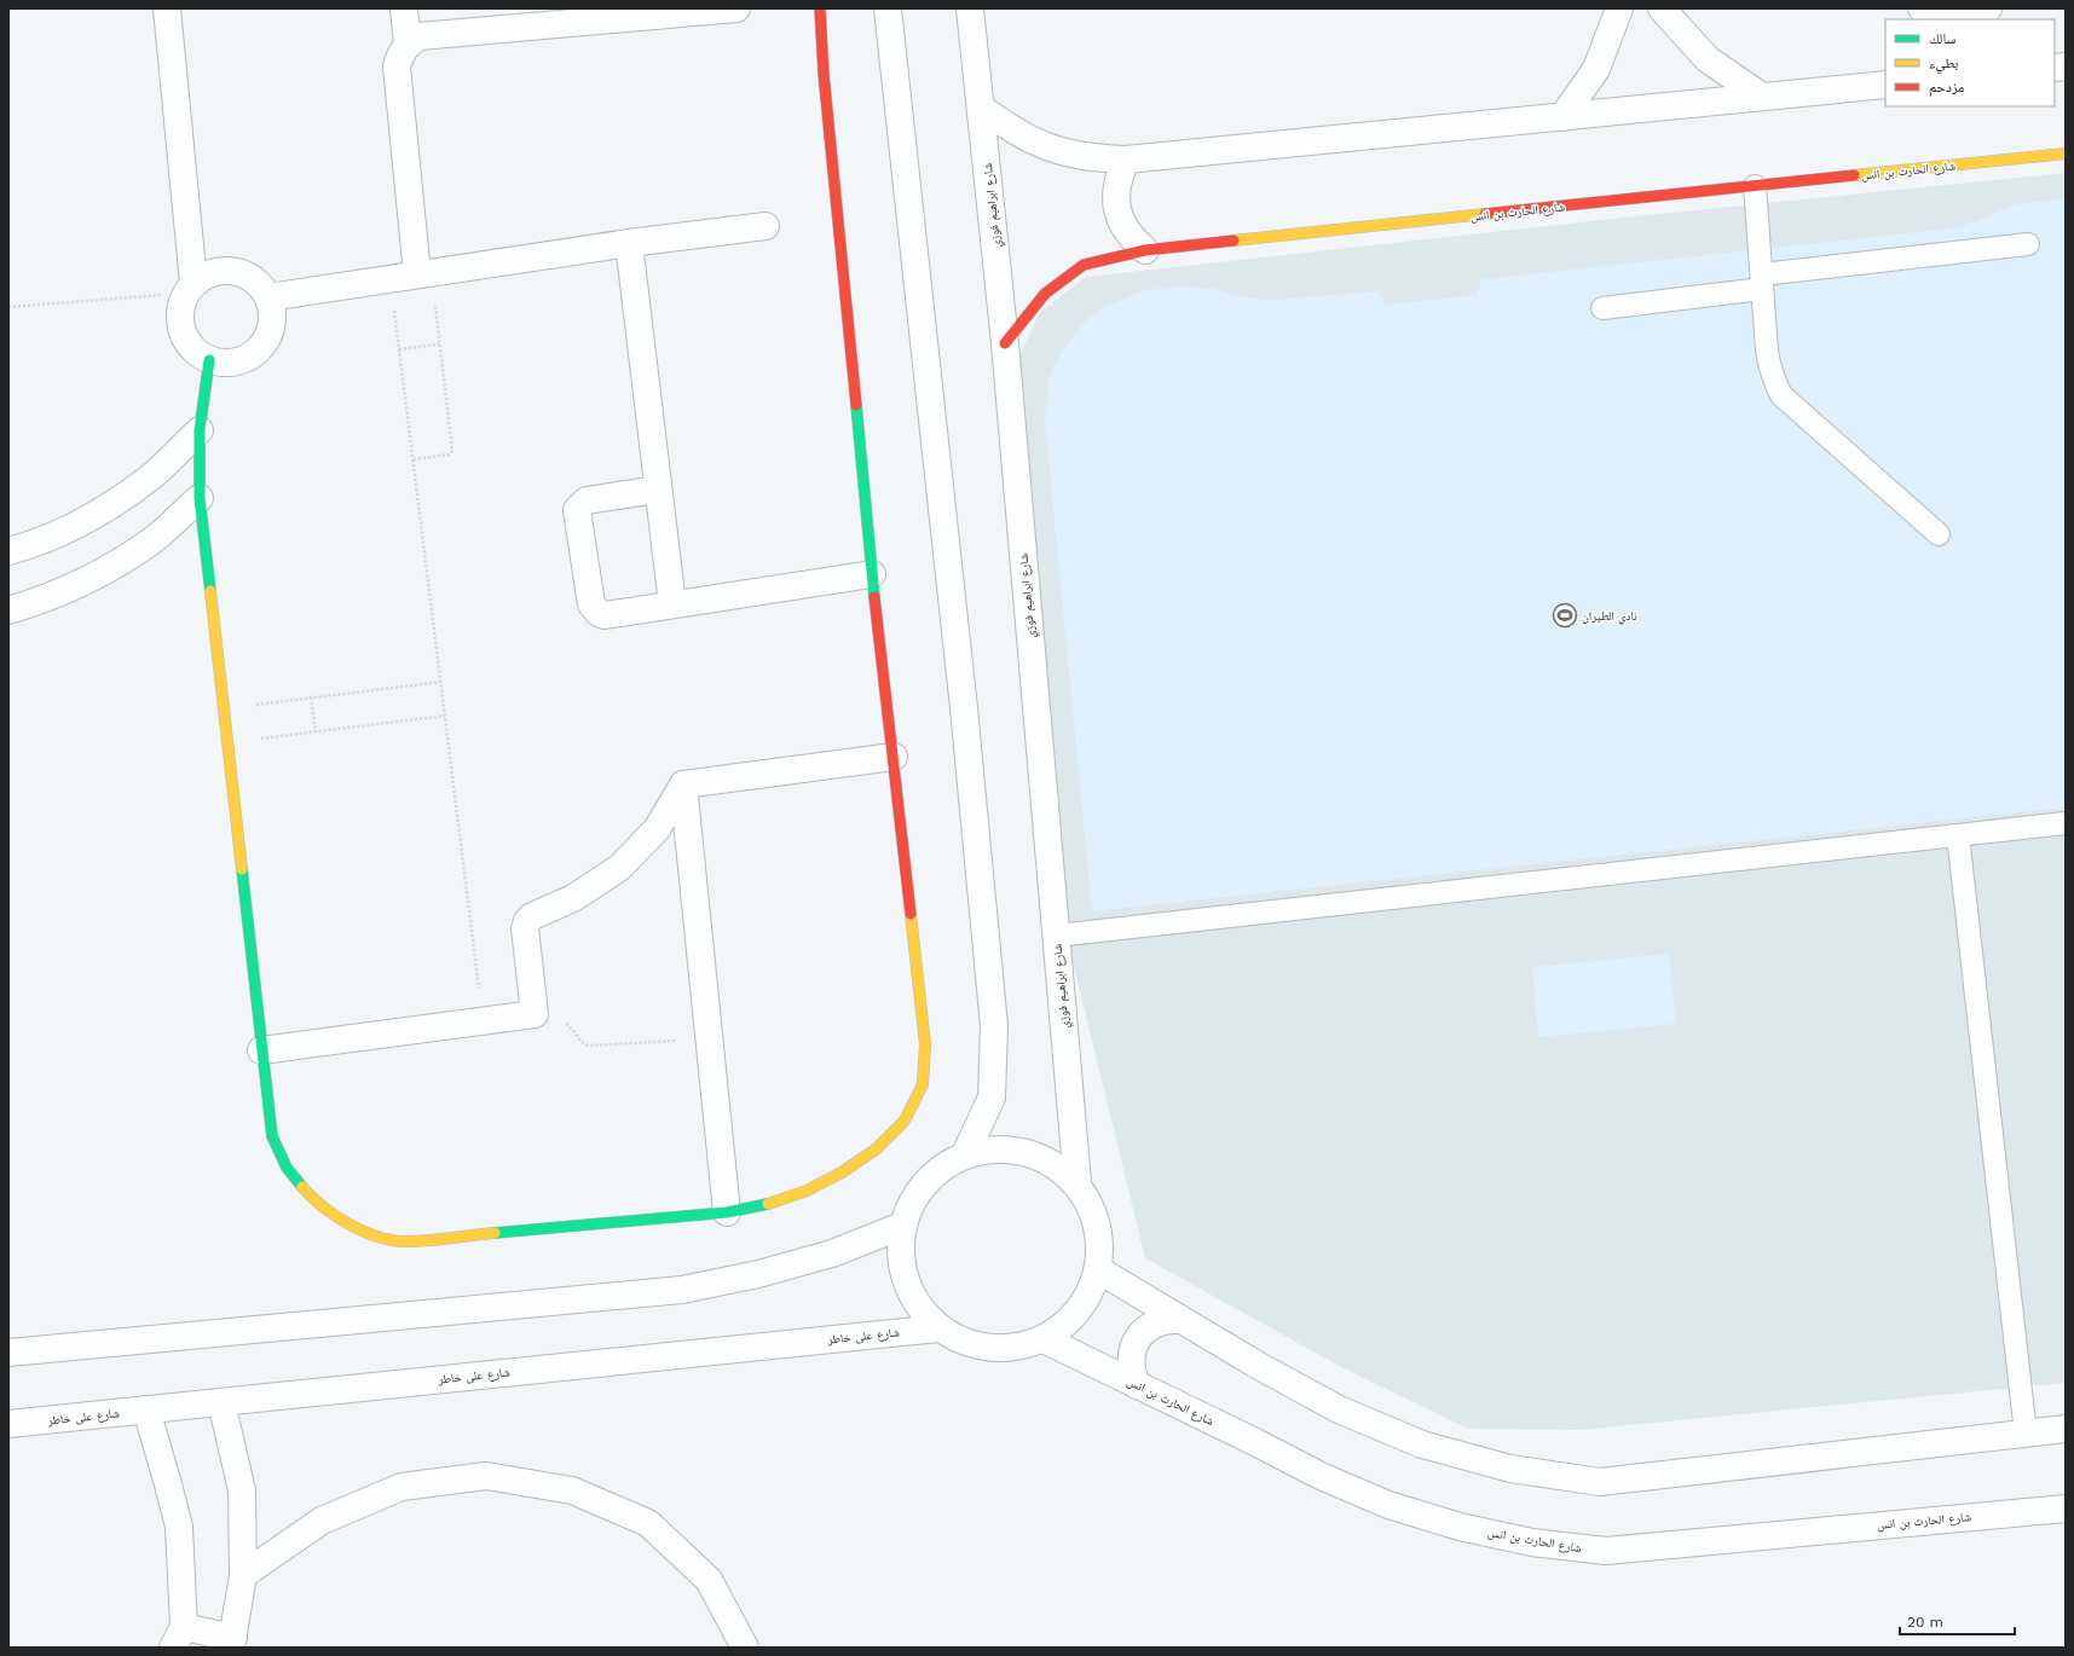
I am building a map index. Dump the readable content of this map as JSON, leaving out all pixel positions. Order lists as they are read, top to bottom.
{
  "streets": {
    "street": ["شارع الحارث بن انس", "شارع ابراهيم فوزي", "شارع على خاطر"]
  },
  "crossings": [
    ["شارع الحارث بن انس", "شارع ابراهيم فوزي"]
  ],
  "places": {
    "sports": ["نادي الطيران"]
  },
  "legend": ["سالك", "بطيء", "مزدحم"],
  "scale_bar": "20 m"
}
